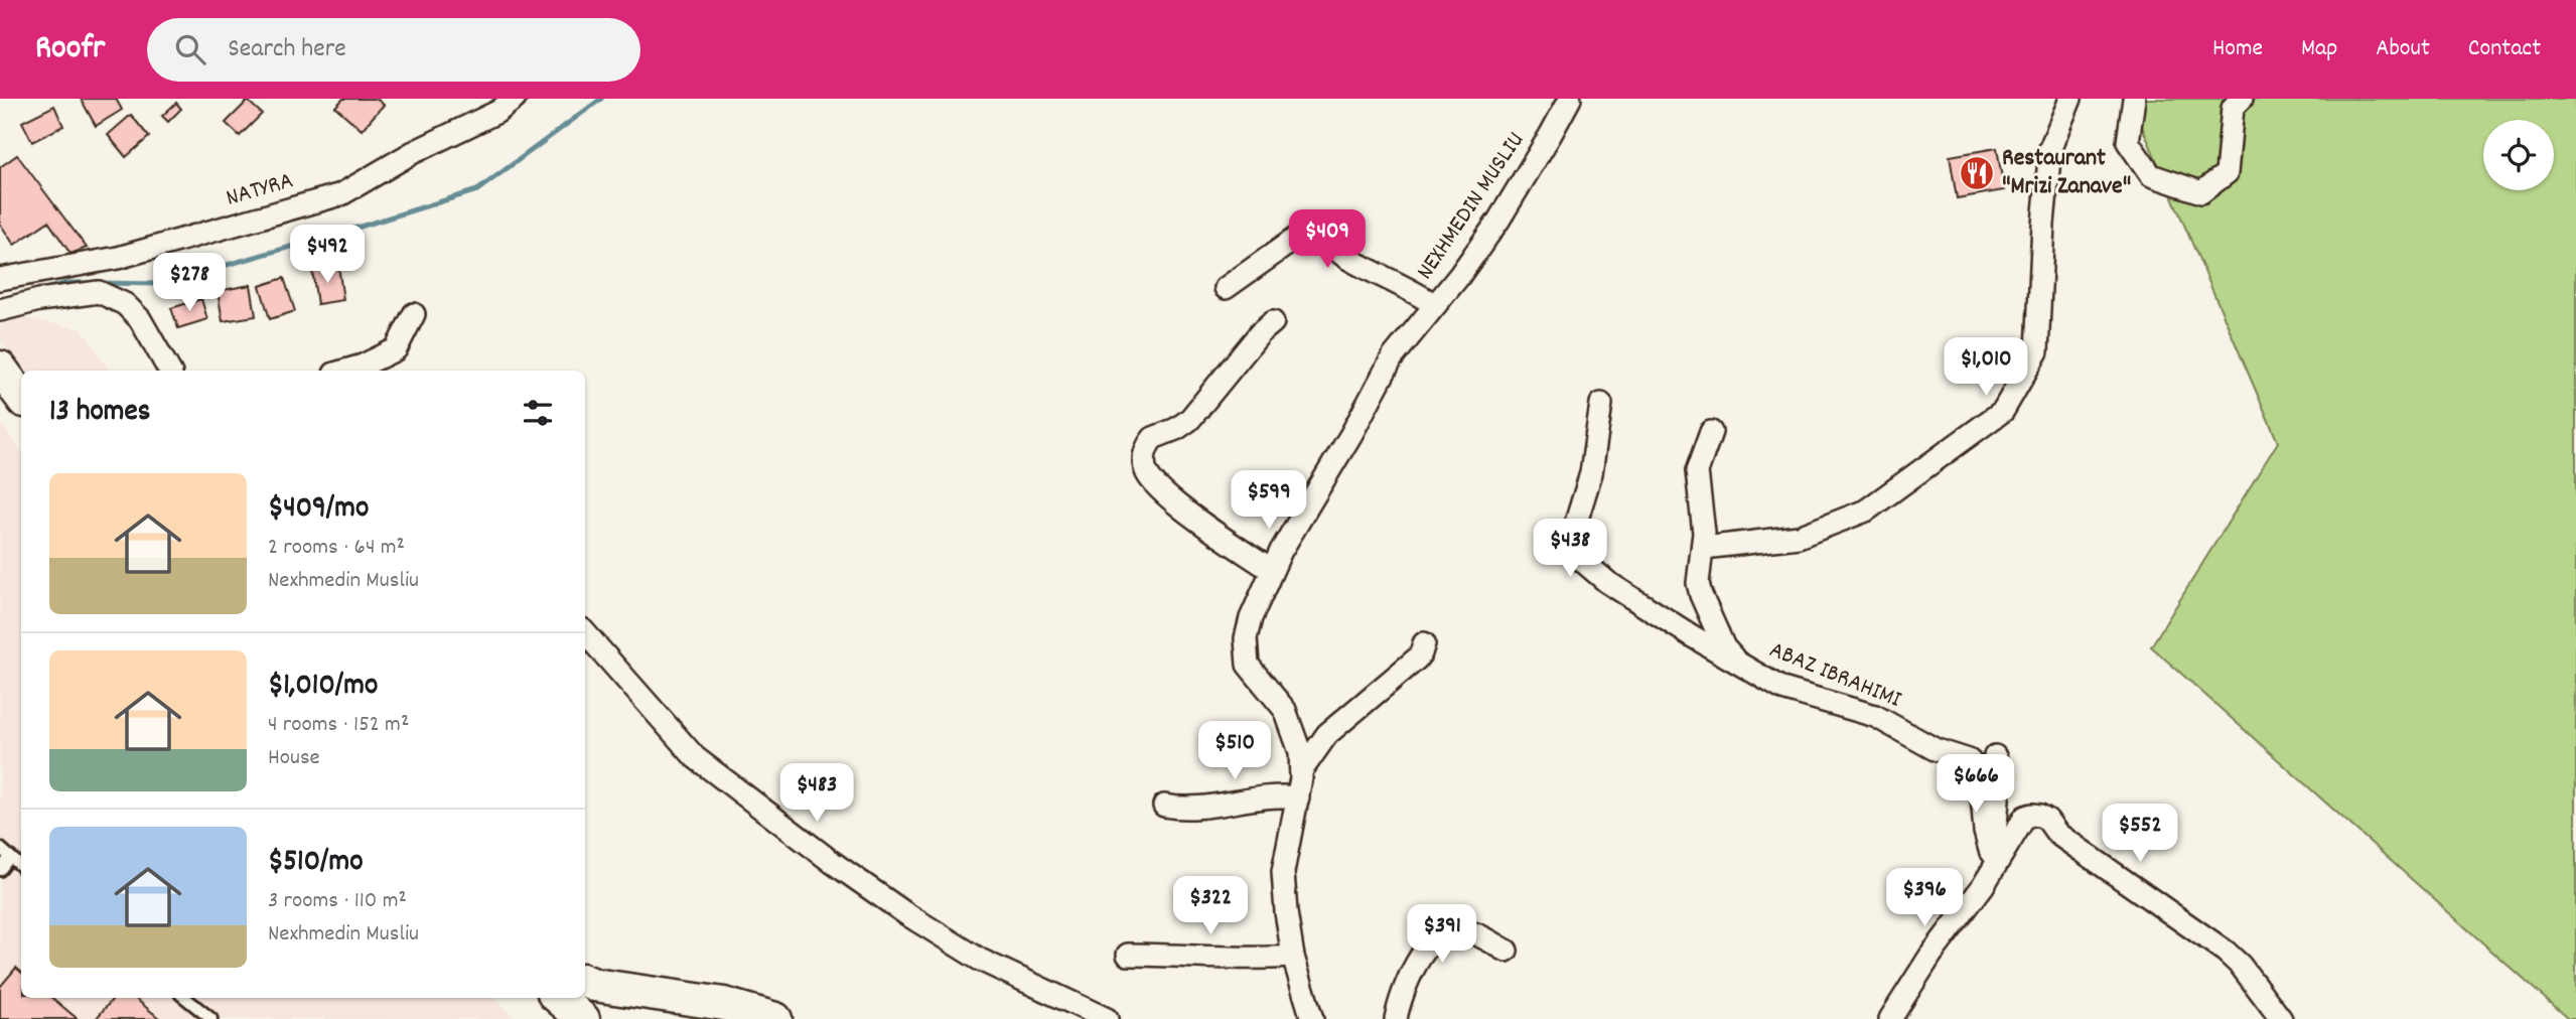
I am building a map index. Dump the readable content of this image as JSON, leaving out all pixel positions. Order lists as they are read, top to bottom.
{
  "streets": {
    "street": ["NATYRA", "NEXHMEDIN MUSLIU", "ABAZ IBRAHIMI"]
  },
  "places": {
    "restaurant": ["Restaurant \"Mrizi Zanave\""]
  },
  "page": {
    "header": "Roofr",
    "search": "Search here",
    "nav": [
      "Home",
      "Map",
      "About",
      "Contact"
    ],
    "price": [
      "$409",
      "$492",
      "$278",
      "$1,010",
      "$599",
      "$438",
      "$510",
      "$666",
      "$483",
      "$552",
      "$396",
      "$322",
      "$391"
    ],
    "heading": "13 homes",
    "list": [
      {
        "name": "$409/mo",
        "note": "2 rooms · 64 m² · Nexhmedin Musliu"
      },
      {
        "name": "$1,010/mo",
        "note": "4 rooms · 152 m² · House"
      },
      {
        "name": "$510/mo",
        "note": "3 rooms · 110 m² · Nexhmedin Musliu"
      }
    ]
  }
}
